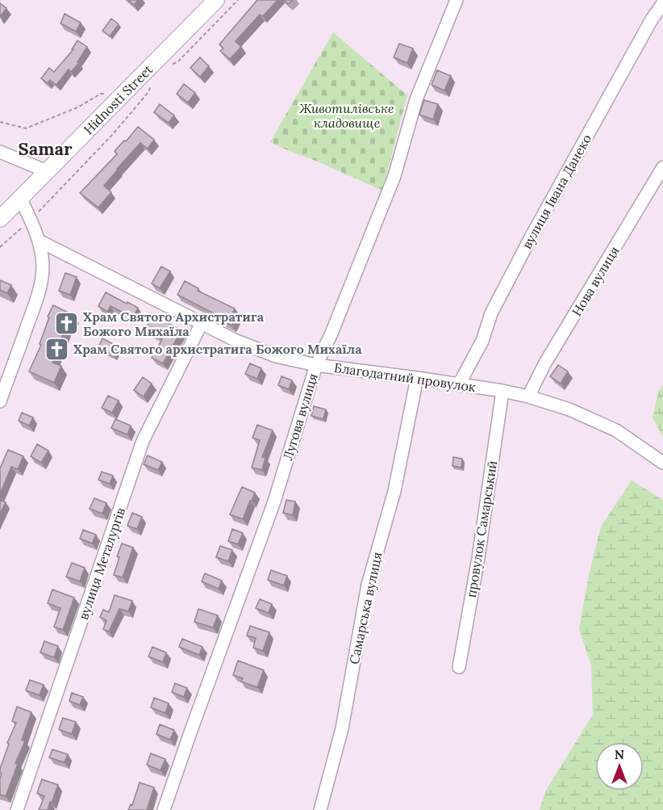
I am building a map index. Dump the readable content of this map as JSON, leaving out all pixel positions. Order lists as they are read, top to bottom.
{
  "streets": {
    "main road": ["Hidnosti Street"],
    "street": [
      "вулиця Івана Данеко",
      "Нова вулиця",
      "Благодатний провулок",
      "Лугова вулиця",
      "провулок Самарський",
      "вулиця Металургів",
      "Самарська вулиця"
    ]
  },
  "crossings": [
    ["вулиця Івана Данеко", "Благодатний провулок"],
    ["Нова вулиця", "Благодатний провулок"],
    ["Благодатний провулок", "Лугова вулиця"],
    ["Благодатний провулок", "провулок Самарський"],
    ["Благодатний провулок", "вулиця Металургів"],
    ["Благодатний провулок", "Самарська вулиця"]
  ],
  "districts": ["Samar"],
  "parks": ["Животилівське кладовище"],
  "places": {
    "church": ["Храм Святого Архистратига Божого Михаїла", "Храм Святого архистратига Божого Михаїла"]
  },
  "north": "top"
}
